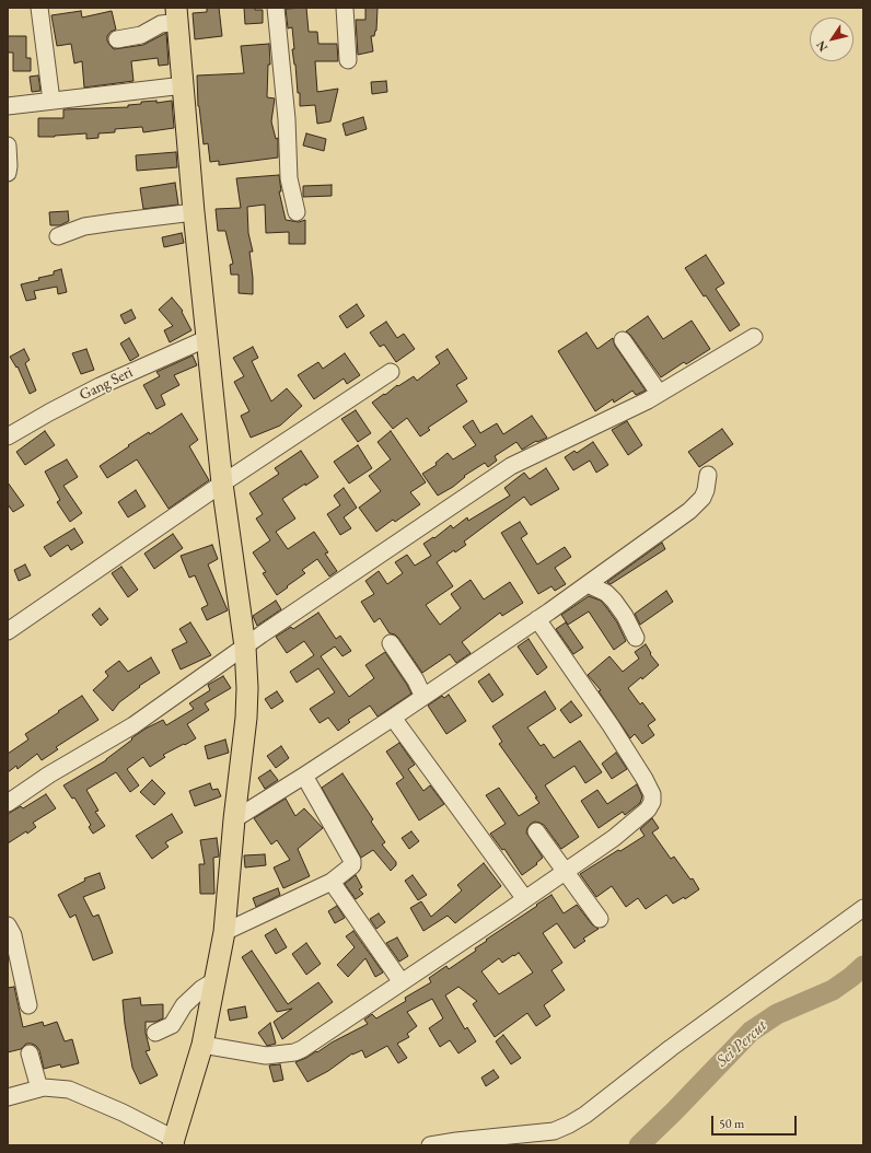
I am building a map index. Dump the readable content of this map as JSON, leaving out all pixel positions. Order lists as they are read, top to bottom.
{
  "streets": {
    "street": ["Gang Seri"]
  },
  "water": ["Sei Percut"],
  "scale_bar": "50 m",
  "north": "bottom left"
}
